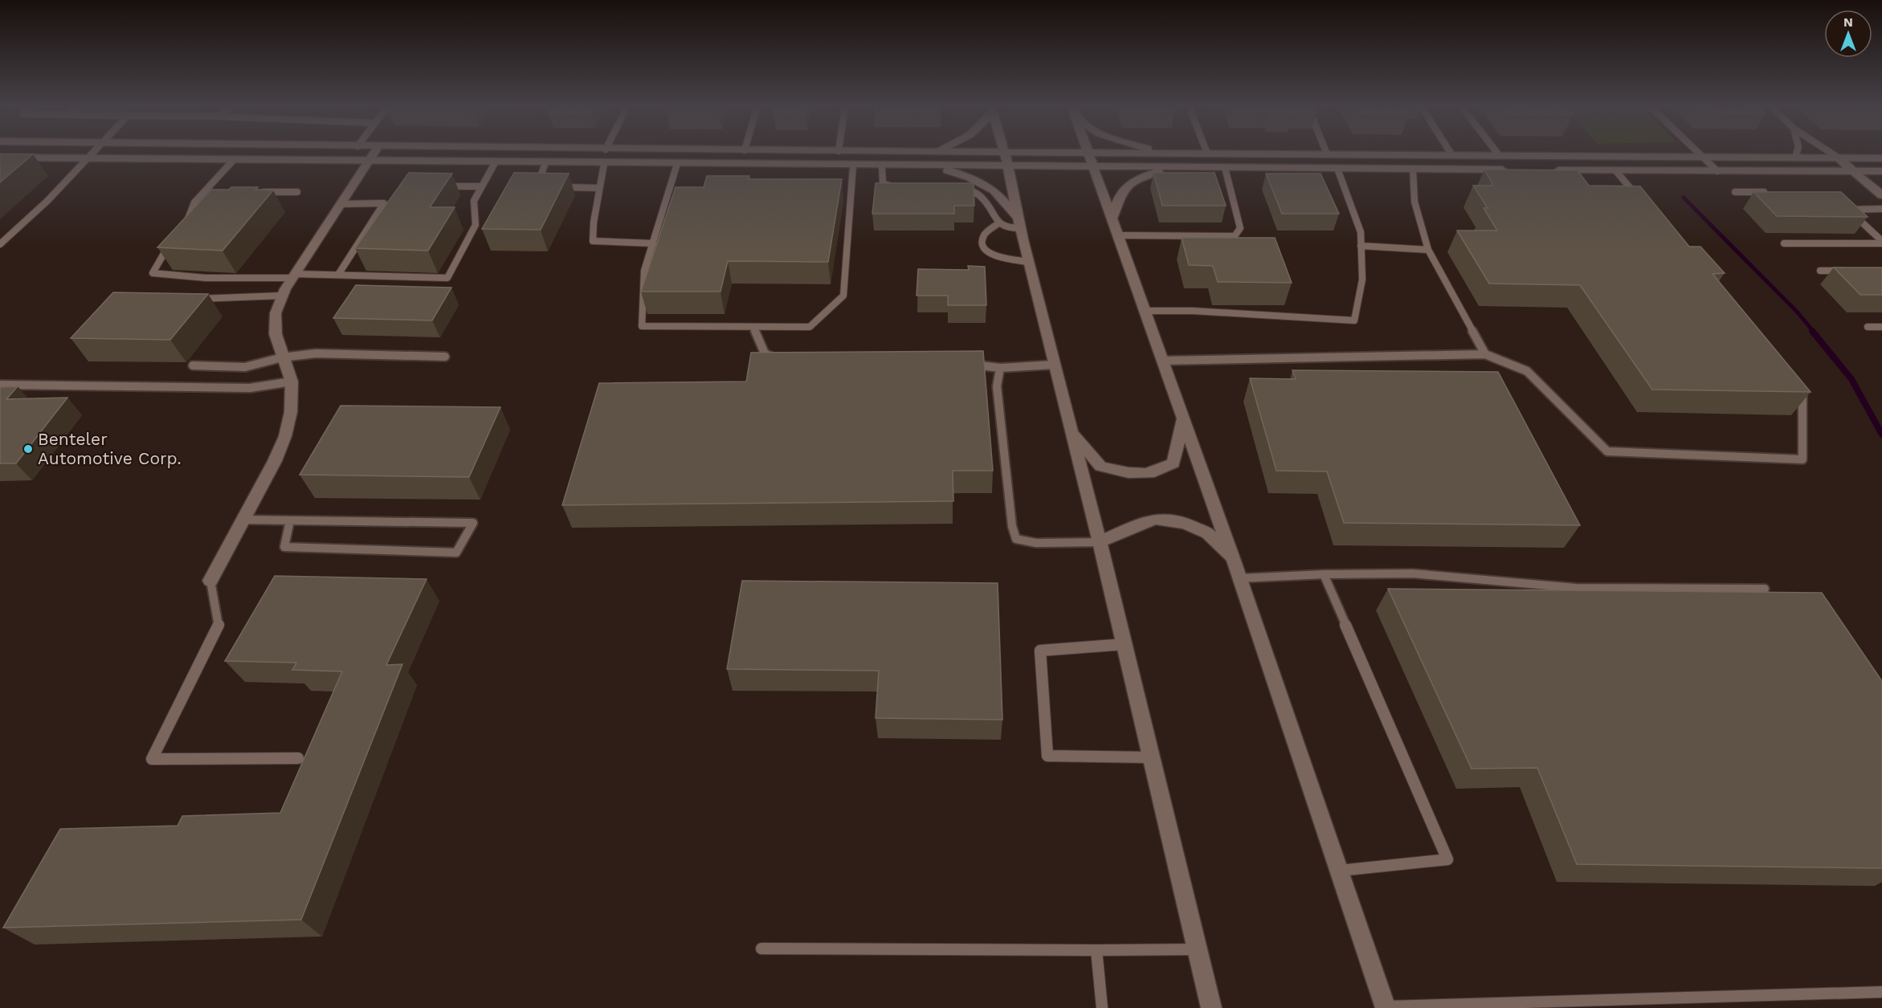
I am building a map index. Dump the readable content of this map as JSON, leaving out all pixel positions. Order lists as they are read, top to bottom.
{
  "places": ["Benteler Automotive Corp."],
  "north": "top"
}
